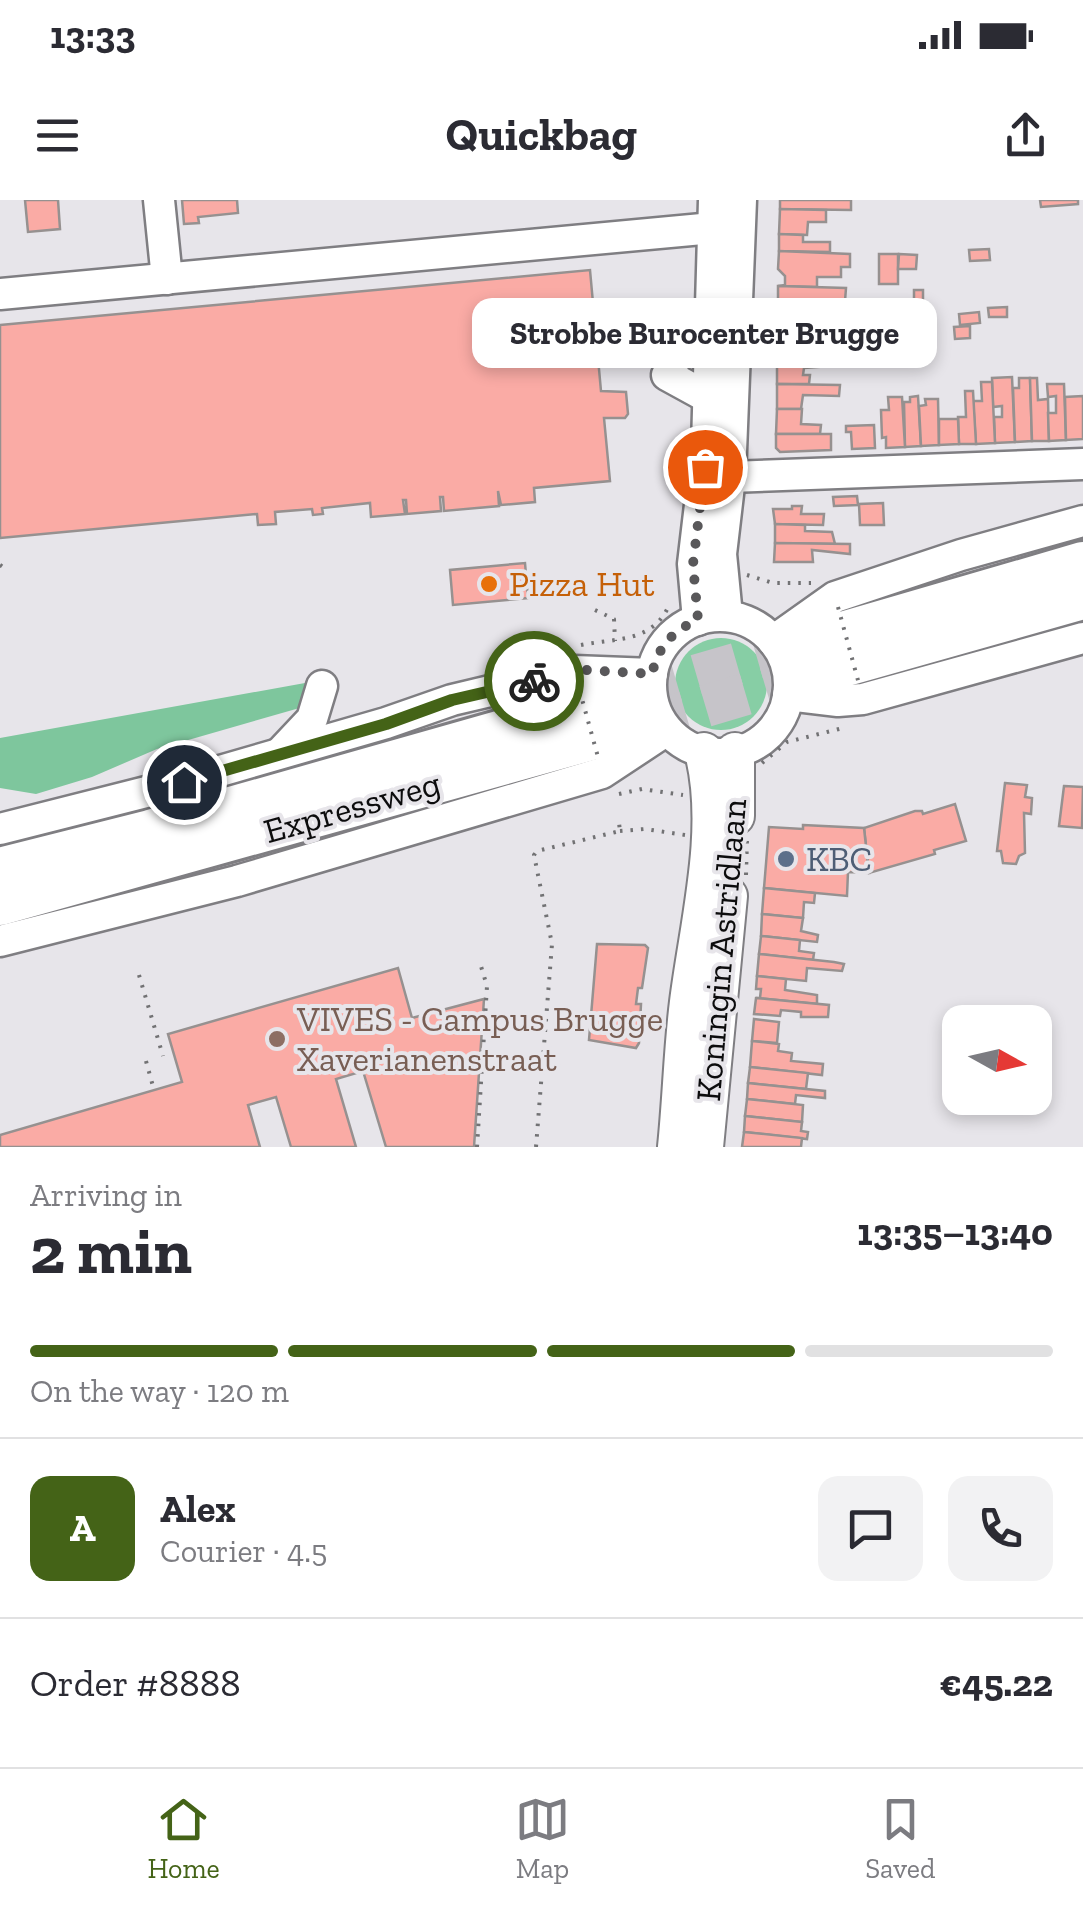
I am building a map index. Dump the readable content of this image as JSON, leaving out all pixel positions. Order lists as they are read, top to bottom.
{
  "streets": {
    "highway": ["Expressweg"],
    "main road": ["Koningin Astridlaan"]
  },
  "crossings": [
    ["Expressweg", "Koningin Astridlaan"]
  ],
  "places": [
    "Strobbe Burocenter Brugge",
    "Pizza Hut",
    "KBC",
    "VIVES - Campus Brugge Xaverianenstraat"
  ],
  "north": "right",
  "page": {
    "status": "13:33",
    "header": "Quickbag",
    "bubble": "Strobbe Burocenter Brugge",
    "heading": ["2 min", "Arriving in", "13:35–13:40"],
    "panel": [
      "Alex",
      "Courier · 4.5",
      "Order #8888",
      "€45.22"
    ],
    "bar": "On the way · 120 m",
    "round": "A",
    "tabs": ["Home", "Map", "Saved"]
  }
}
